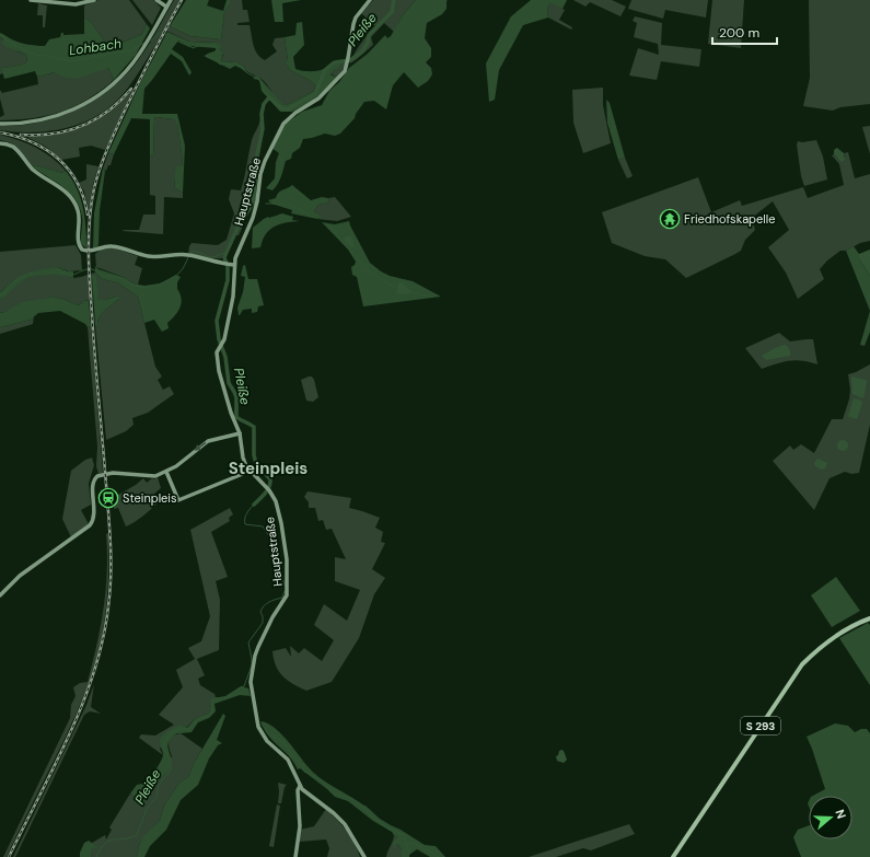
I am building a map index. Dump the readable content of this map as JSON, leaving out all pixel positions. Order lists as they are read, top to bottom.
{
  "streets": {
    "main road": ["Hauptstraße", "S 293"]
  },
  "districts": ["Steinpleis"],
  "water": ["Pleiße", "Lohbach"],
  "places": {
    "temple": ["Friedhofskapelle"],
    "station": ["Steinpleis"]
  },
  "scale_bar": "200 m",
  "north": "right"
}
